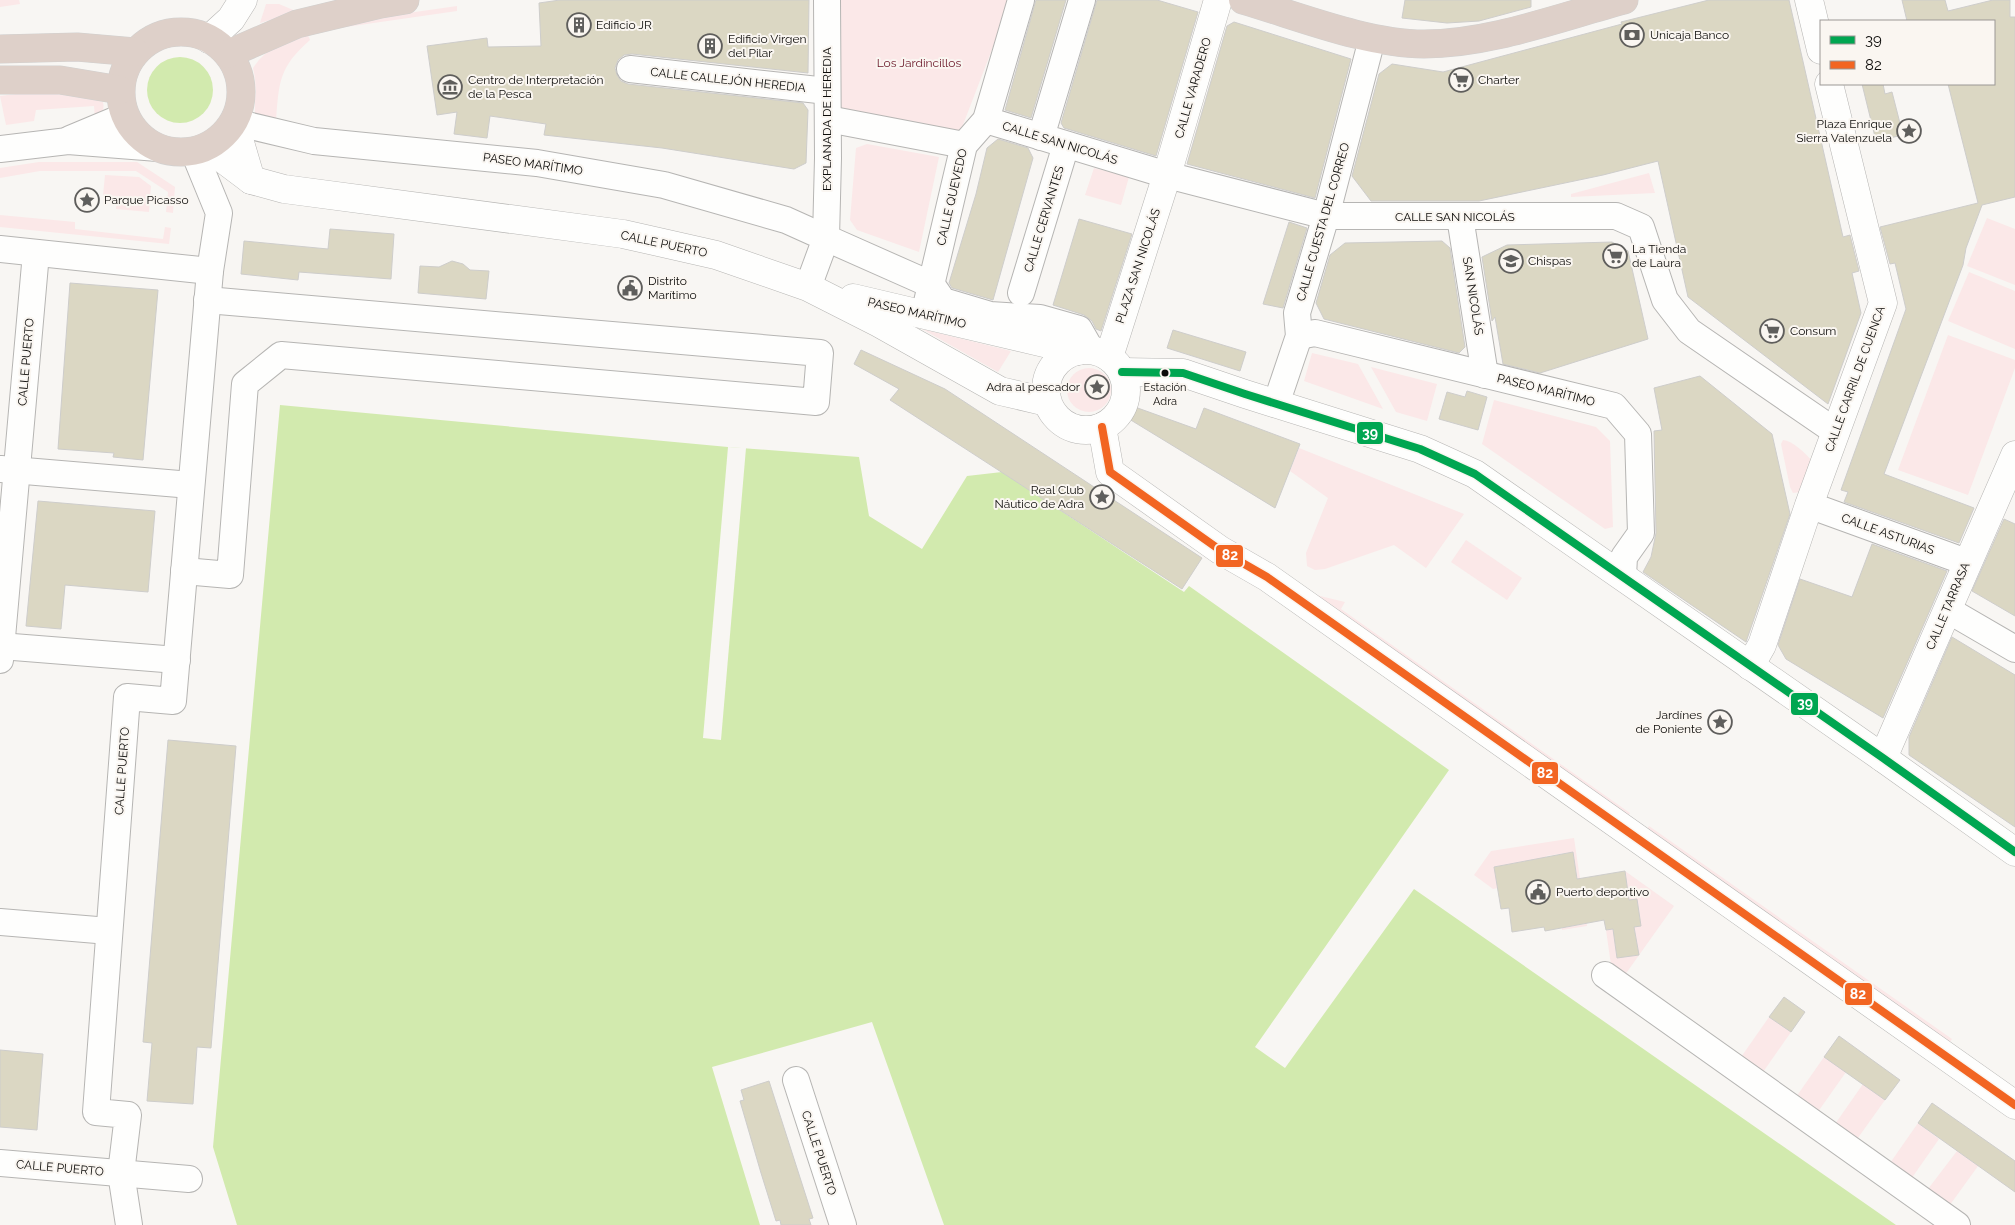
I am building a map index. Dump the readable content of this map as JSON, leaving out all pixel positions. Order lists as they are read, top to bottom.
{
  "streets": {
    "street": [
      "CALLE CALLEJÓN HEREDIA",
      "CALLE VARADERO",
      "EXPLANADA DE HEREDIA",
      "CALLE SAN NICOLÁS",
      "PASEO MARÍTIMO",
      "CALLE QUEVEDO",
      "CALLE CERVANTES",
      "CALLE CUESTA DEL CORREO",
      "CALLE PUERTO",
      "PLAZA SAN NICOLÁS",
      "SAN NICOLÁS",
      "CALLE CARRIL DE CUENCA",
      "CALLE ASTURIAS",
      "CALLE TARRASA"
    ]
  },
  "crossings": [
    ["CALLE CALLEJÓN HEREDIA", "EXPLANADA DE HEREDIA"],
    ["CALLE VARADERO", "CALLE SAN NICOLÁS"],
    ["CALLE VARADERO", "PLAZA SAN NICOLÁS"],
    ["EXPLANADA DE HEREDIA", "PASEO MARÍTIMO"],
    ["CALLE SAN NICOLÁS", "CALLE QUEVEDO"],
    ["CALLE SAN NICOLÁS", "CALLE CERVANTES"],
    ["CALLE SAN NICOLÁS", "CALLE CUESTA DEL CORREO"],
    ["CALLE SAN NICOLÁS", "PLAZA SAN NICOLÁS"],
    ["CALLE SAN NICOLÁS", "SAN NICOLÁS"],
    ["CALLE SAN NICOLÁS", "CALLE CARRIL DE CUENCA"],
    ["PASEO MARÍTIMO", "CALLE QUEVEDO"],
    ["PASEO MARÍTIMO", "CALLE CUESTA DEL CORREO"],
    ["PASEO MARÍTIMO", "CALLE PUERTO"],
    ["PASEO MARÍTIMO", "PLAZA SAN NICOLÁS"],
    ["PASEO MARÍTIMO", "SAN NICOLÁS"],
    ["PASEO MARÍTIMO", "CALLE CARRIL DE CUENCA"],
    ["PASEO MARÍTIMO", "CALLE TARRASA"],
    ["CALLE PUERTO", "PLAZA SAN NICOLÁS"],
    ["CALLE CARRIL DE CUENCA", "CALLE ASTURIAS"],
    ["CALLE ASTURIAS", "CALLE TARRASA"]
  ],
  "parks": ["Los Jardincillos"],
  "places": {
    "building": ["Edificio JR", "Edificio Virgen del Pilar"],
    "bank": ["Unicaja Banco"],
    "supermarket": ["Charter", "La Tienda de Laura", "Consum"],
    "museum": ["Centro de Interpretación de la Pesca"],
    "place": [
      "Plaza Enrique Sierra Valenzuela",
      "Parque Picasso",
      "Adra al pescador",
      "Real Club Náutico de Adra",
      "Jardínes de Poniente"
    ],
    "school or university": ["Chispas"],
    "public building": ["Distrito Marítimo", "Puerto deportivo"],
    "other": ["Estación Adra"]
  },
  "lines": ["transit line 39", "transit line 82"],
  "legend": ["39", "82"]
}
